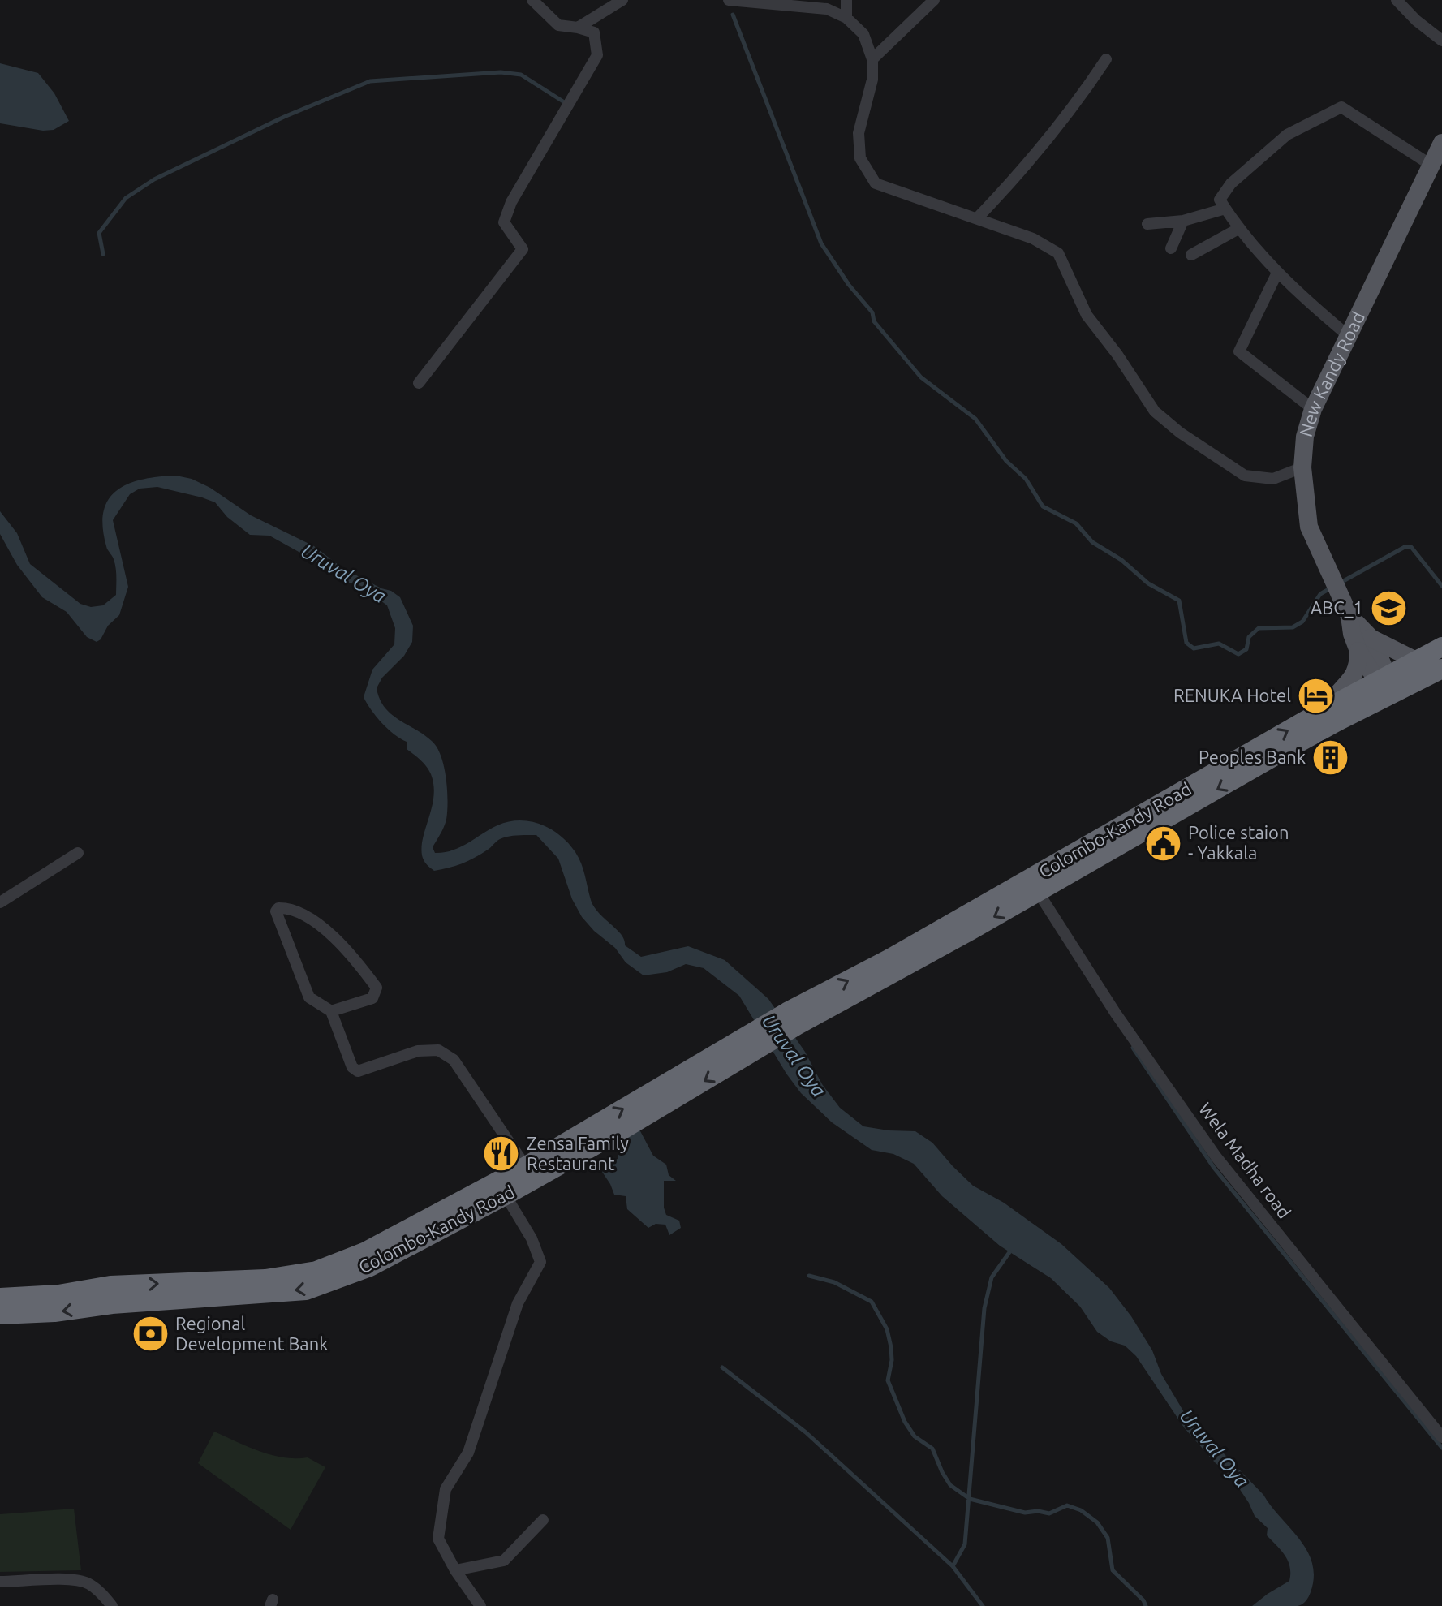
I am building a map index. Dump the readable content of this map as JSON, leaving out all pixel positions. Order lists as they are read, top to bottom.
{
  "streets": {
    "highway": ["Colombo-Kandy Road"],
    "main road": ["New Kandy Road"],
    "street": ["Wela Madha road"]
  },
  "crossings": [
    ["New Kandy Road", "Colombo-Kandy Road"],
    ["Colombo-Kandy Road", "Wela Madha road"]
  ],
  "water": ["Uruval Oya"],
  "places": {
    "school or university": ["ABC_1"],
    "hotel": ["RENUKA Hotel"],
    "building": ["Peoples Bank"],
    "public building": ["Police staion - Yakkala"],
    "restaurant": ["Zensa Family Restaurant"],
    "bank": ["Regional Development Bank"]
  }
}
